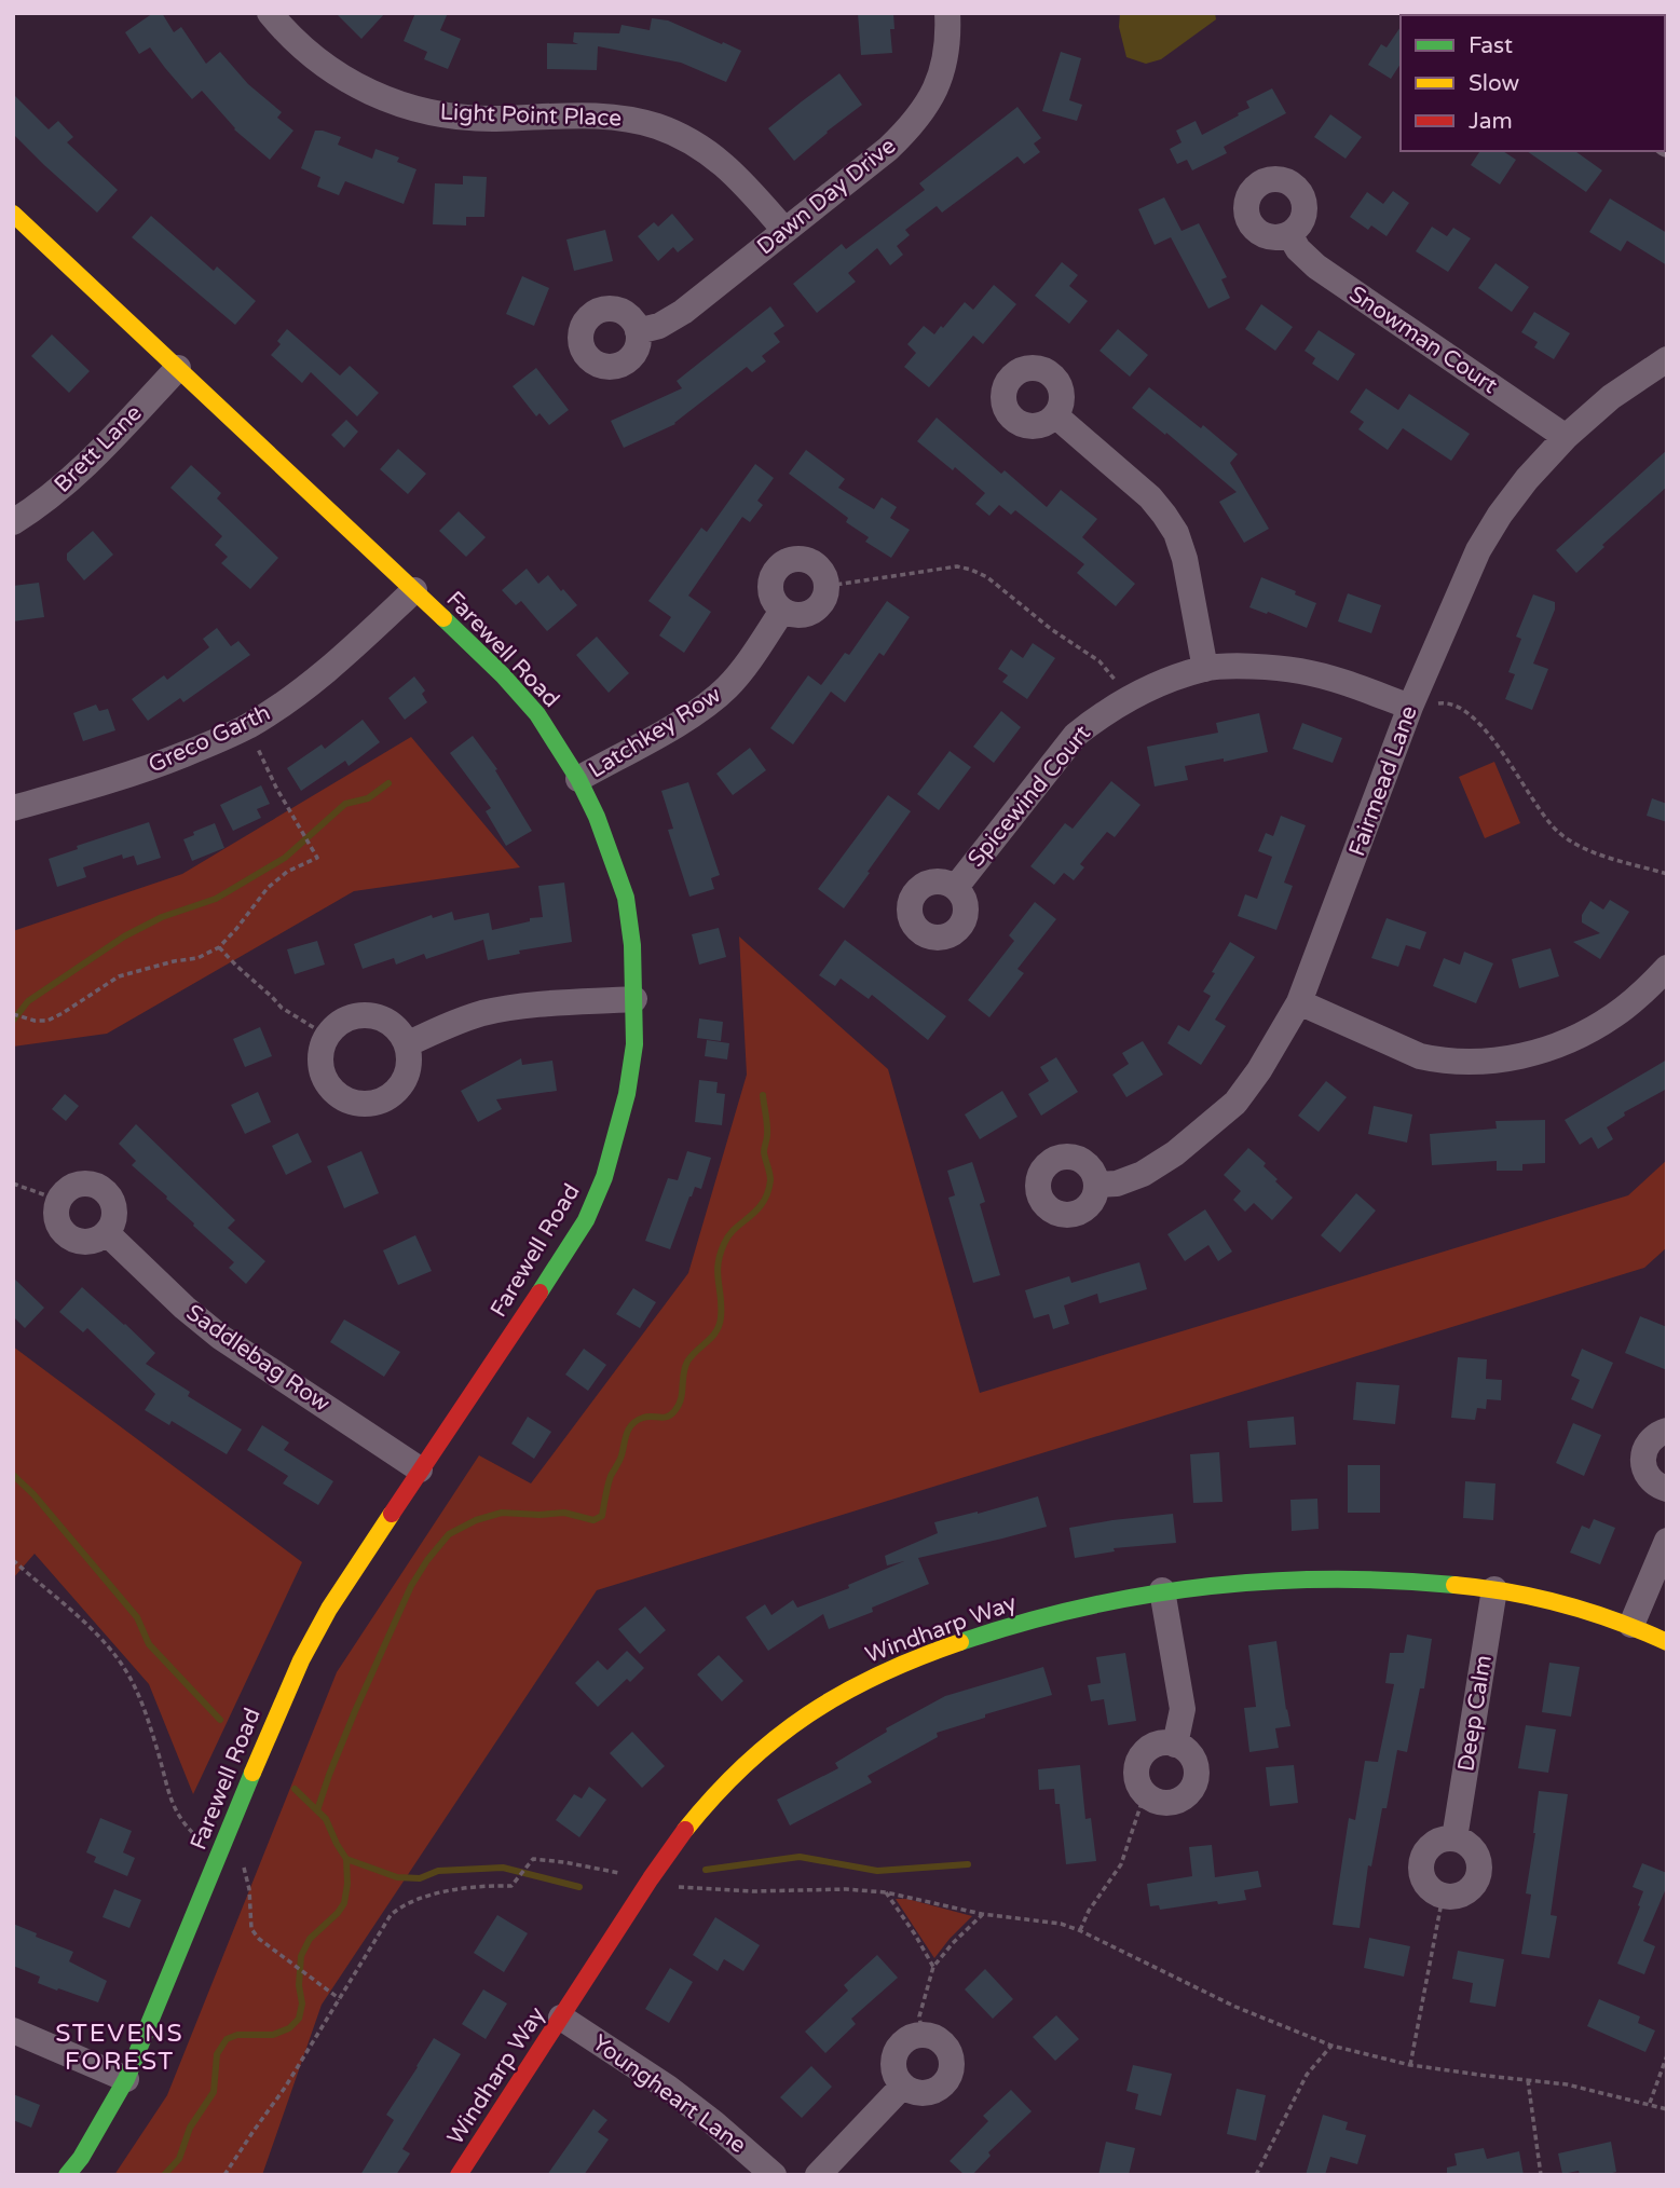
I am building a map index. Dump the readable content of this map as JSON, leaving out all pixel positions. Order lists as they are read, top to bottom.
{
  "streets": {
    "street": [
      "Light Point Place",
      "Dawn Day Drive",
      "Snowman Court",
      "Brett Lane",
      "Farewell Road",
      "Latchkey Row",
      "Greco Garth",
      "Fairmead Lane",
      "Spicewind Court",
      "Saddlebag Row",
      "Windharp Way",
      "Deep Calm",
      "Youngheart Lane"
    ]
  },
  "crossings": [
    ["Light Point Place", "Dawn Day Drive"],
    ["Snowman Court", "Fairmead Lane"],
    ["Brett Lane", "Farewell Road"],
    ["Farewell Road", "Latchkey Row"],
    ["Farewell Road", "Greco Garth"],
    ["Farewell Road", "Saddlebag Row"],
    ["Fairmead Lane", "Spicewind Court"],
    ["Windharp Way", "Deep Calm"],
    ["Windharp Way", "Youngheart Lane"]
  ],
  "districts": ["STEVENS FOREST"],
  "legend": ["Fast", "Slow", "Jam"]
}
